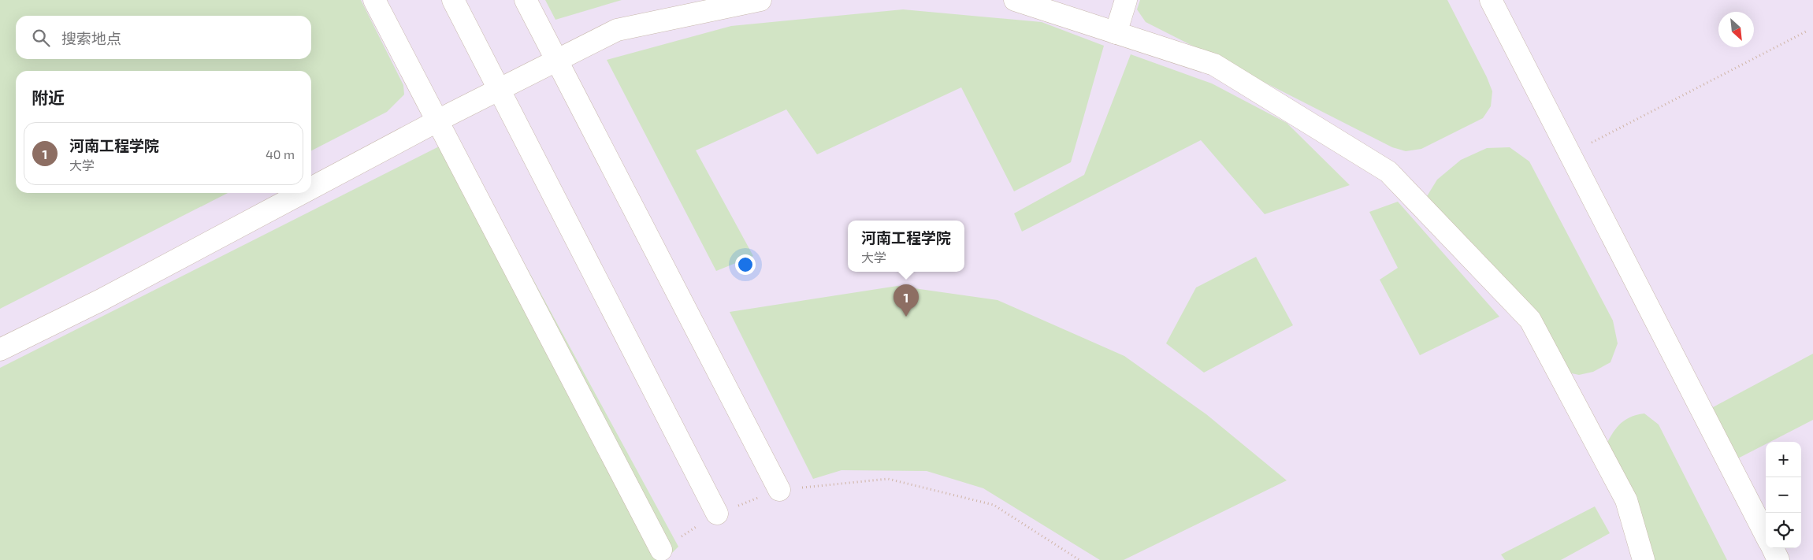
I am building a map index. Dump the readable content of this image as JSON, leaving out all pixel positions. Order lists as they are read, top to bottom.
{
  "north": "bottom right",
  "page": {
    "search": "搜索地点",
    "heading": "附近",
    "list": [
      {
        "mark": "1",
        "name": "河南工程学院",
        "note": "大学",
        "value": "40 m"
      }
    ],
    "popup": ["河南工程学院", "大学"],
    "pins": "1",
    "map_buttons": ["+", "−"]
  }
}
